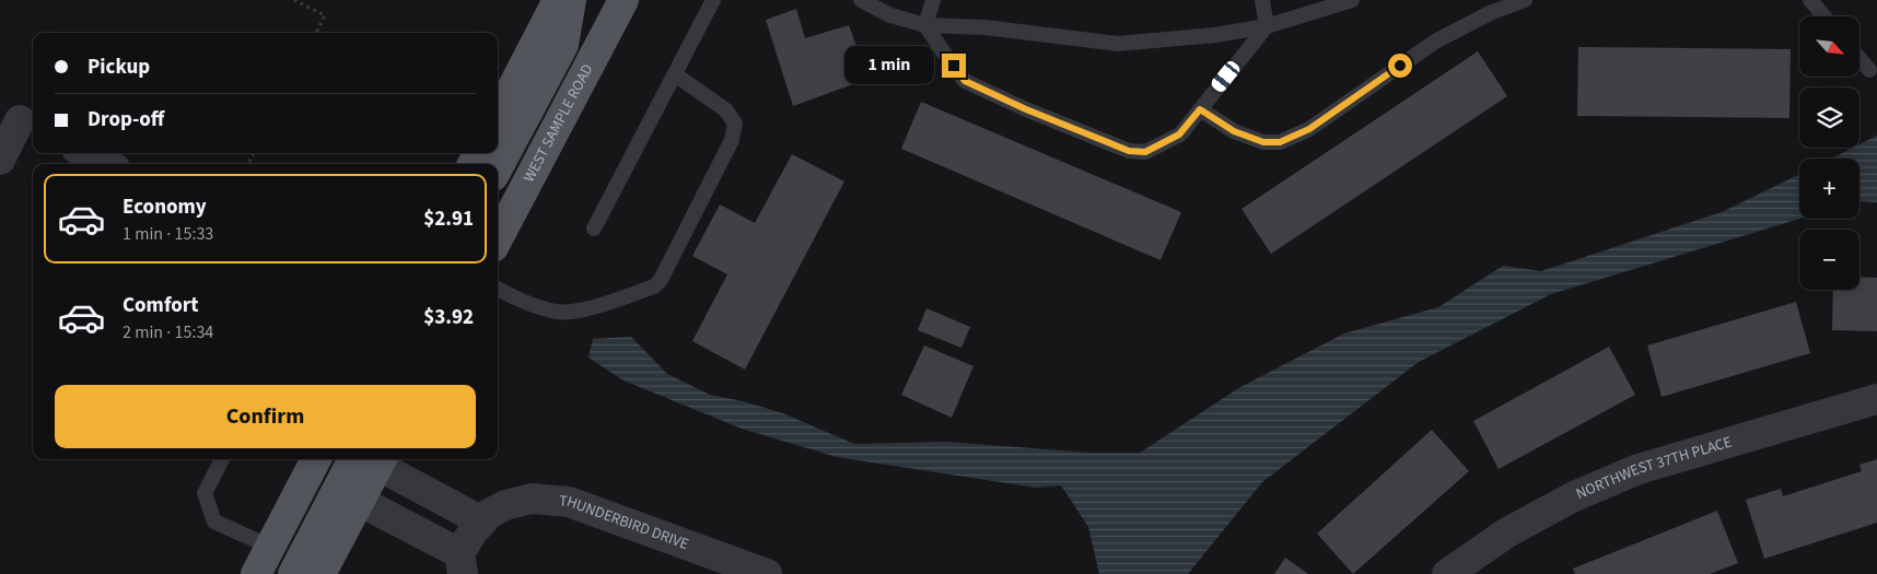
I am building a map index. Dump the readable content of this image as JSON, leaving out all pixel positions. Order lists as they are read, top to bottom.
{
  "streets": {
    "main road": ["WEST SAMPLE ROAD"],
    "street": ["NORTHWEST 37TH PLACE", "THUNDERBIRD DRIVE"]
  },
  "north": "bottom right",
  "page": {
    "map_buttons": ["+", "−"],
    "banner": ["Pickup", "Drop-off"],
    "bubble": "1 min",
    "list": [
      {
        "name": "Economy",
        "note": "1 min · 15:33",
        "value": "$2.91"
      },
      {
        "name": "Comfort",
        "note": "2 min · 15:34",
        "value": "$3.92"
      }
    ],
    "buttons": "Confirm"
  }
}
